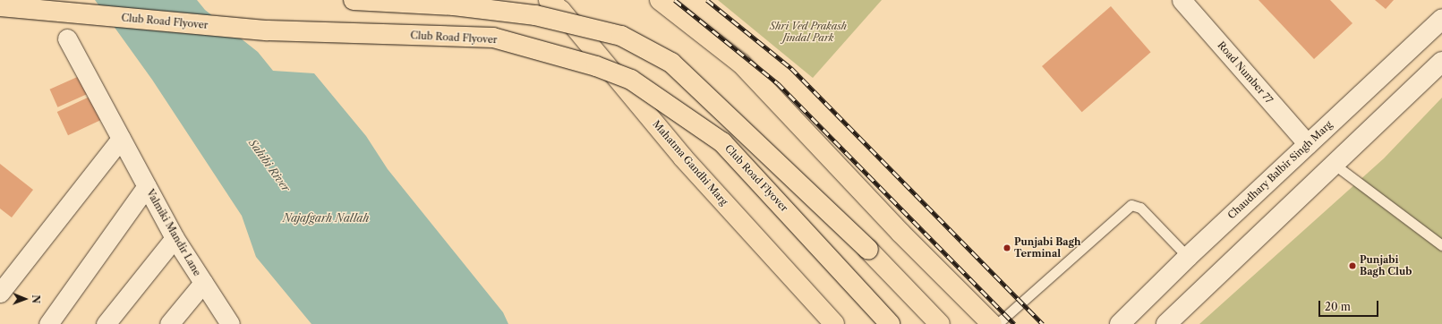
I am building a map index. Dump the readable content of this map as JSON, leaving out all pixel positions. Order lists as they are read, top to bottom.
{
  "streets": {
    "main road": ["Club Road Flyover", "Mahatma Gandhi Marg"],
    "street": ["Road Number 77", "Chaudhary Balbir Singh Marg", "Valmiki Mandir Lane"]
  },
  "crossings": [
    ["Road Number 77", "Chaudhary Balbir Singh Marg"]
  ],
  "water": ["Sahibi River", "Najafgarh Nallah"],
  "parks": ["Shri Ved Prakash Jindal Park"],
  "places": ["Punjabi Bagh Terminal", "Punjabi Bagh Club"],
  "scale_bar": "20 m",
  "north": "right"
}
